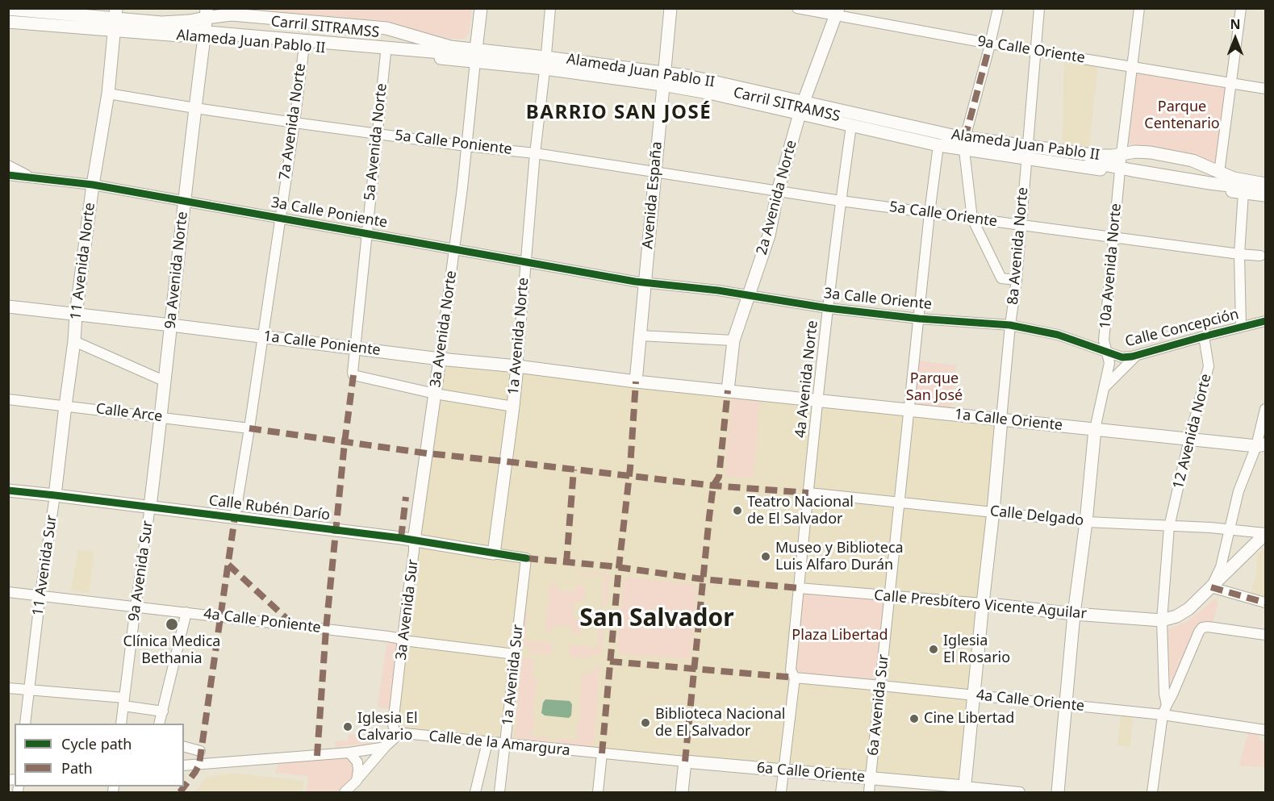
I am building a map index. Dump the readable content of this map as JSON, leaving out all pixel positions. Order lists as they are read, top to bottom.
{
  "streets": {
    "main road": [
      "Carril SITRAMSS",
      "Alameda Juan Pablo II",
      "Avenida España",
      "2a Avenida Norte",
      "8a Avenida Norte",
      "11 Avenida Norte",
      "10a Avenida Norte",
      "9a Avenida Norte",
      "3a Avenida Norte",
      "1a Avenida Norte",
      "1a Calle Poniente",
      "1a Calle Oriente",
      "Calle Rubén Darío",
      "11 Avenida Sur",
      "9a Avenida Sur",
      "Calle Presbítero Vicente Aguilar",
      "3a Avenida Sur",
      "6a Calle Oriente"
    ],
    "street": [
      "9a Calle Oriente",
      "7a Avenida Norte",
      "5a Avenida Norte",
      "5a Calle Poniente",
      "3a Calle Poniente",
      "5a Calle Oriente",
      "3a Calle Oriente",
      "Calle Concepción",
      "4a Avenida Norte",
      "Calle Arce",
      "12 Avenida Norte",
      "Calle Delgado",
      "4a Calle Poniente",
      "1a Avenida Sur",
      "4a Calle Oriente",
      "6a Avenida Sur",
      "Calle de la Amargura"
    ]
  },
  "crossings": [
    ["Carril SITRAMSS", "Alameda Juan Pablo II"],
    ["Carril SITRAMSS", "2a Avenida Norte"],
    ["Carril SITRAMSS", "8a Avenida Norte"],
    ["Carril SITRAMSS", "11 Avenida Norte"],
    ["Carril SITRAMSS", "10a Avenida Norte"],
    ["Carril SITRAMSS", "9a Avenida Norte"],
    ["Carril SITRAMSS", "3a Avenida Norte"],
    ["Alameda Juan Pablo II", "7a Avenida Norte"],
    ["Alameda Juan Pablo II", "5a Avenida Norte"],
    ["Alameda Juan Pablo II", "Avenida España"],
    ["Alameda Juan Pablo II", "2a Avenida Norte"],
    ["Alameda Juan Pablo II", "8a Avenida Norte"],
    ["Alameda Juan Pablo II", "11 Avenida Norte"],
    ["Alameda Juan Pablo II", "10a Avenida Norte"],
    ["Alameda Juan Pablo II", "9a Avenida Norte"],
    ["Alameda Juan Pablo II", "3a Avenida Norte"],
    ["Alameda Juan Pablo II", "1a Avenida Norte"],
    ["Alameda Juan Pablo II", "4a Avenida Norte"],
    ["Alameda Juan Pablo II", "6a Avenida Sur"],
    ["9a Calle Oriente", "2a Avenida Norte"],
    ["9a Calle Oriente", "8a Avenida Norte"],
    ["9a Calle Oriente", "10a Avenida Norte"],
    ["7a Avenida Norte", "5a Calle Poniente"],
    ["7a Avenida Norte", "3a Calle Poniente"],
    ["7a Avenida Norte", "1a Calle Poniente"],
    ["7a Avenida Norte", "Calle Arce"],
    ["7a Avenida Norte", "Calle Rubén Darío"],
    ["5a Avenida Norte", "5a Calle Poniente"],
    ["5a Avenida Norte", "3a Calle Poniente"],
    ["5a Avenida Norte", "3a Avenida Norte"],
    ["5a Avenida Norte", "1a Calle Poniente"],
    ["5a Calle Poniente", "Avenida España"],
    ["5a Calle Poniente", "5a Calle Oriente"],
    ["5a Calle Poniente", "11 Avenida Norte"],
    ["5a Calle Poniente", "9a Avenida Norte"],
    ["5a Calle Poniente", "3a Avenida Norte"],
    ["5a Calle Poniente", "1a Avenida Norte"],
    ["Avenida España", "3a Calle Poniente"],
    ["Avenida España", "5a Calle Oriente"],
    ["Avenida España", "3a Calle Oriente"],
    ["Avenida España", "1a Calle Poniente"],
    ["Avenida España", "1a Calle Oriente"],
    ["2a Avenida Norte", "5a Calle Oriente"],
    ["2a Avenida Norte", "3a Calle Oriente"],
    ["2a Avenida Norte", "1a Calle Oriente"],
    ["3a Calle Poniente", "11 Avenida Norte"],
    ["3a Calle Poniente", "9a Avenida Norte"],
    ["3a Calle Poniente", "3a Calle Oriente"],
    ["3a Calle Poniente", "3a Avenida Norte"],
    ["3a Calle Poniente", "1a Avenida Norte"],
    ["5a Calle Oriente", "8a Avenida Norte"],
    ["5a Calle Oriente", "10a Avenida Norte"],
    ["5a Calle Oriente", "4a Avenida Norte"],
    ["5a Calle Oriente", "6a Avenida Sur"],
    ["8a Avenida Norte", "3a Calle Oriente"],
    ["8a Avenida Norte", "1a Calle Oriente"],
    ["8a Avenida Norte", "Calle Delgado"],
    ["8a Avenida Norte", "Calle Presbítero Vicente Aguilar"],
    ["8a Avenida Norte", "4a Calle Oriente"],
    ["8a Avenida Norte", "6a Calle Oriente"],
    ["11 Avenida Norte", "1a Calle Poniente"],
    ["11 Avenida Norte", "Calle Arce"],
    ["11 Avenida Norte", "11 Avenida Sur"],
    ["10a Avenida Norte", "3a Calle Oriente"],
    ["10a Avenida Norte", "Calle Concepción"],
    ["10a Avenida Norte", "1a Calle Oriente"],
    ["10a Avenida Norte", "Calle Delgado"],
    ["10a Avenida Norte", "Calle Presbítero Vicente Aguilar"],
    ["10a Avenida Norte", "4a Calle Oriente"],
    ["9a Avenida Norte", "1a Calle Poniente"],
    ["9a Avenida Norte", "Calle Arce"],
    ["9a Avenida Norte", "9a Avenida Sur"],
    ["3a Calle Oriente", "Calle Concepción"],
    ["3a Calle Oriente", "4a Avenida Norte"],
    ["3a Calle Oriente", "6a Avenida Sur"],
    ["Calle Concepción", "12 Avenida Norte"],
    ["3a Avenida Norte", "1a Calle Poniente"],
    ["3a Avenida Norte", "3a Avenida Sur"],
    ["1a Avenida Norte", "1a Calle Poniente"],
    ["1a Avenida Norte", "Calle Rubén Darío"],
    ["1a Calle Poniente", "1a Calle Oriente"],
    ["4a Avenida Norte", "1a Calle Oriente"],
    ["4a Avenida Norte", "Calle Delgado"],
    ["4a Avenida Norte", "Calle Presbítero Vicente Aguilar"],
    ["4a Avenida Norte", "4a Calle Oriente"],
    ["4a Avenida Norte", "6a Calle Oriente"],
    ["Calle Arce", "11 Avenida Sur"],
    ["Calle Arce", "9a Avenida Sur"],
    ["1a Calle Oriente", "12 Avenida Norte"],
    ["1a Calle Oriente", "6a Avenida Sur"],
    ["12 Avenida Norte", "Calle Delgado"],
    ["12 Avenida Norte", "Calle Presbítero Vicente Aguilar"],
    ["12 Avenida Norte", "4a Calle Oriente"],
    ["Calle Rubén Darío", "11 Avenida Sur"],
    ["Calle Rubén Darío", "9a Avenida Sur"],
    ["Calle Rubén Darío", "3a Avenida Sur"],
    ["Calle Rubén Darío", "1a Avenida Sur"],
    ["Calle Delgado", "6a Avenida Sur"],
    ["11 Avenida Sur", "4a Calle Poniente"],
    ["9a Avenida Sur", "4a Calle Poniente"],
    ["Calle Presbítero Vicente Aguilar", "6a Avenida Sur"],
    ["3a Avenida Sur", "4a Calle Poniente"],
    ["3a Avenida Sur", "Calle de la Amargura"],
    ["4a Calle Poniente", "1a Avenida Sur"],
    ["1a Avenida Sur", "Calle de la Amargura"],
    ["4a Calle Oriente", "6a Avenida Sur"],
    ["6a Avenida Sur", "6a Calle Oriente"],
    ["Calle de la Amargura", "6a Calle Oriente"]
  ],
  "districts": ["BARRIO SAN JOSÉ", "San Salvador"],
  "parks": ["Parque Centenario", "Parque San José", "Plaza Libertad"],
  "places": [
    "Teatro Nacional de El Salvador",
    "Museo y Biblioteca Luis Alfaro Durán",
    "Clínica Medica Bethania",
    "Iglesia El Rosario",
    "Cine Libertad",
    "Biblioteca Nacional de El Salvador",
    "Iglesia El Calvario"
  ],
  "legend": ["Cycle path", "Path"],
  "north": "top"
}
